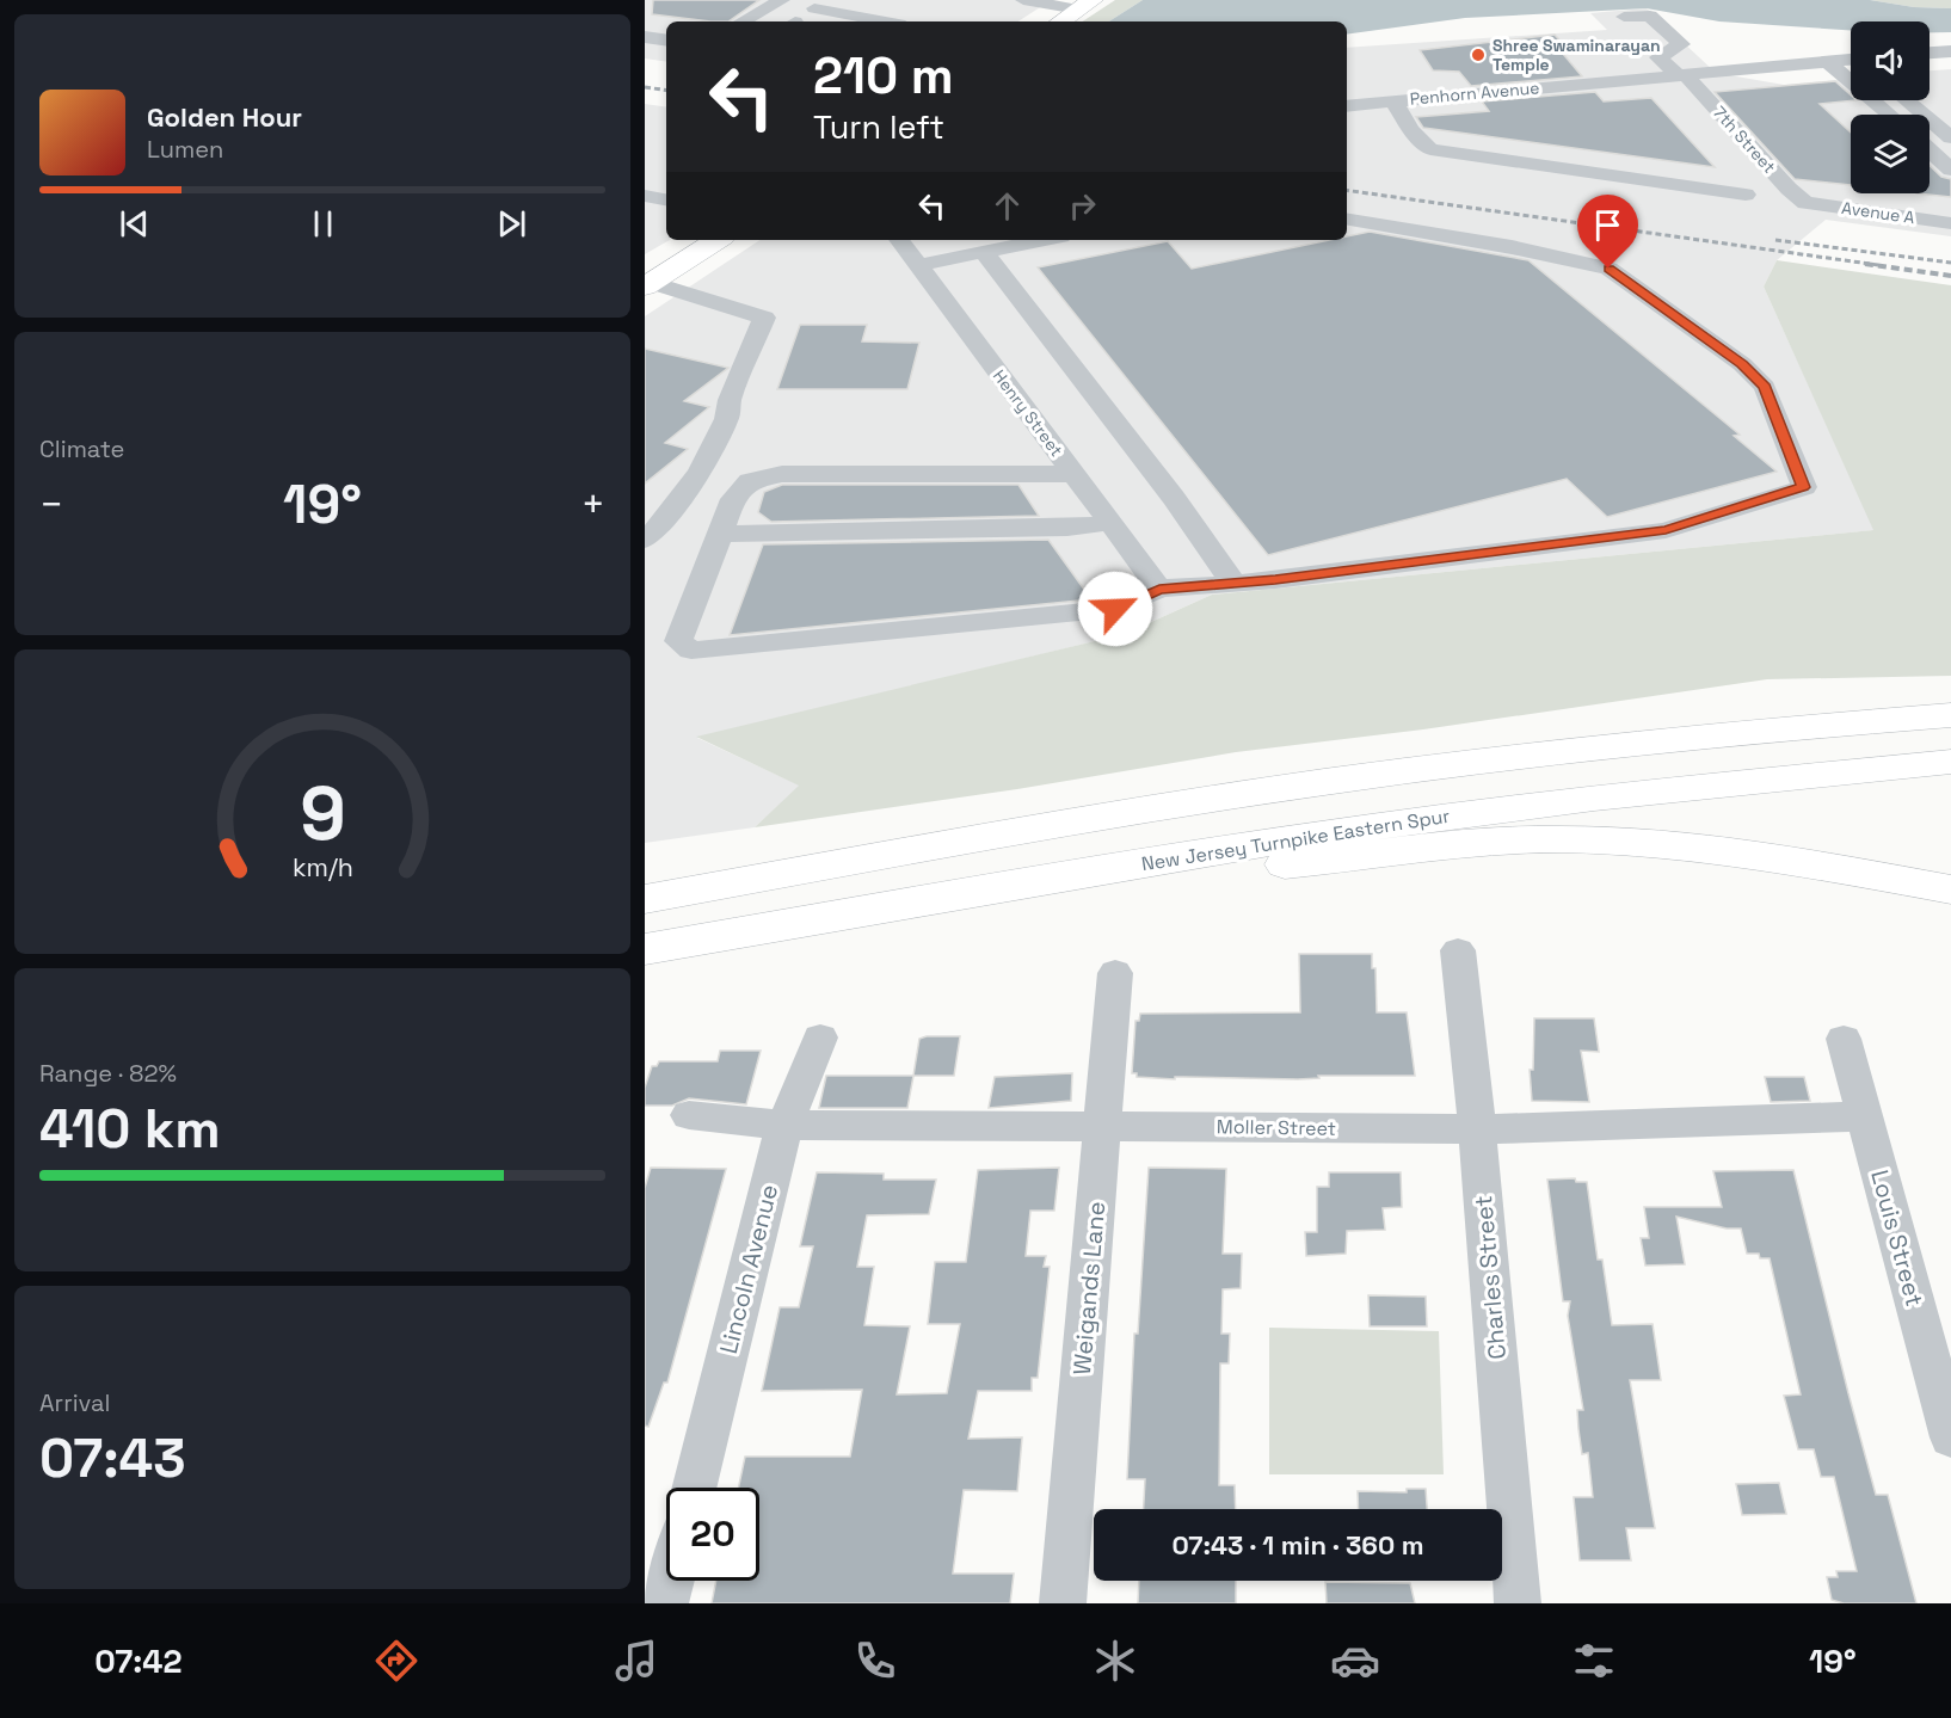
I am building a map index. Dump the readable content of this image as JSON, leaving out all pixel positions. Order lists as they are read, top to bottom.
{
  "streets": {
    "main road": ["New Jersey Turnpike Eastern Spur"],
    "street": [
      "Penhorn Avenue",
      "7th Street",
      "Avenue A",
      "Henry Street",
      "Moller Street",
      "Louis Street",
      "Lincoln Avenue",
      "Charles Street",
      "Weigands Lane"
    ]
  },
  "crossings": [
    ["Penhorn Avenue", "7th Street"],
    ["7th Street", "Avenue A"],
    ["Moller Street", "Louis Street"],
    ["Moller Street", "Lincoln Avenue"],
    ["Moller Street", "Charles Street"],
    ["Moller Street", "Weigands Lane"]
  ],
  "places": ["Shree Swaminarayan Temple"],
  "page": {
    "turn": ["210 m", "Turn left"],
    "song": ["Golden Hour", "Lumen"],
    "tile": [
      "Climate",
      ["Range · 82%", "410 km"],
      ["Arrival", "07:43"]
    ],
    "heat": ["−", "19°", "+"],
    "limit": "20",
    "trip": "07:43 · 1 min · 360 m",
    "tabs": ["07:42", "19°"],
    "gauge": ["9", "km/h"]
  }
}
